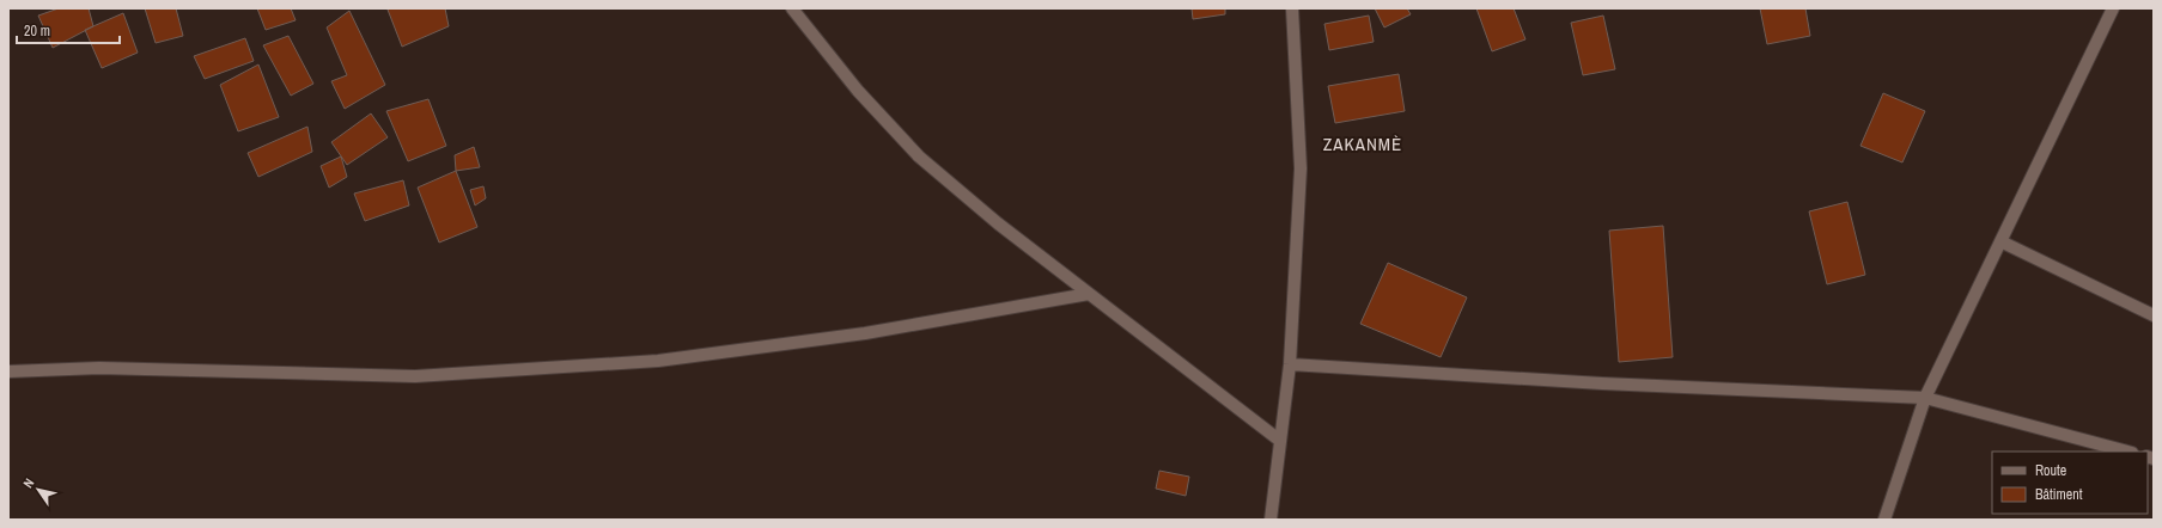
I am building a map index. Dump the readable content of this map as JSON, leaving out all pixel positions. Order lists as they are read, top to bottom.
{
  "districts": ["ZAKANMÈ"],
  "legend": ["Route", "Bâtiment"],
  "scale_bar": "20 m",
  "north": "top left"
}
